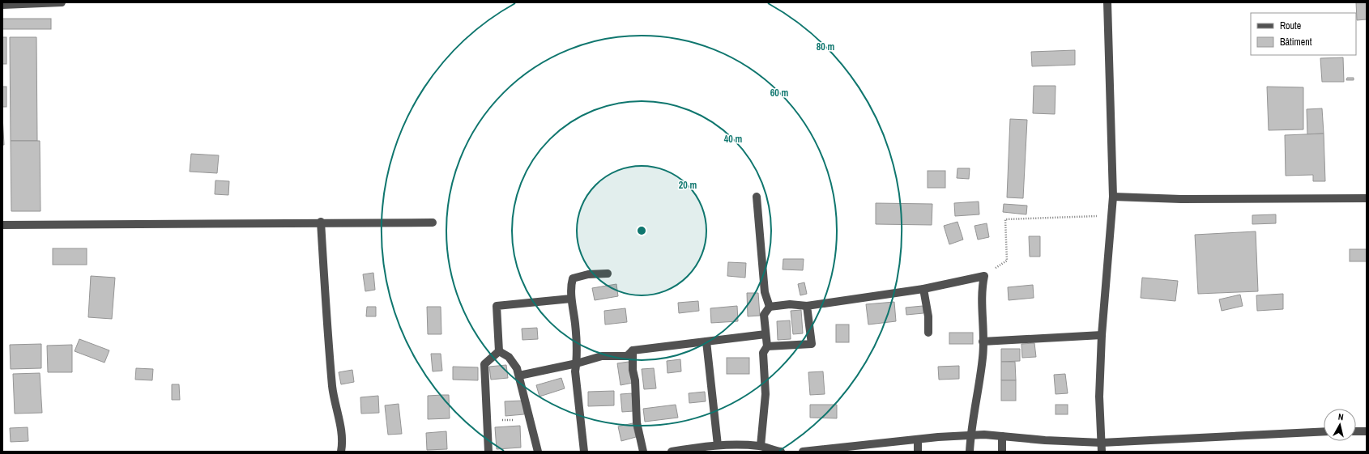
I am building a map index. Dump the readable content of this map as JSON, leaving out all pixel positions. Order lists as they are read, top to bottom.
{
  "legend": ["Route", "Bâtiment"],
  "north": "top",
  "rings": [
    "80 m",
    "60 m",
    "40 m",
    "20 m"
  ]
}
